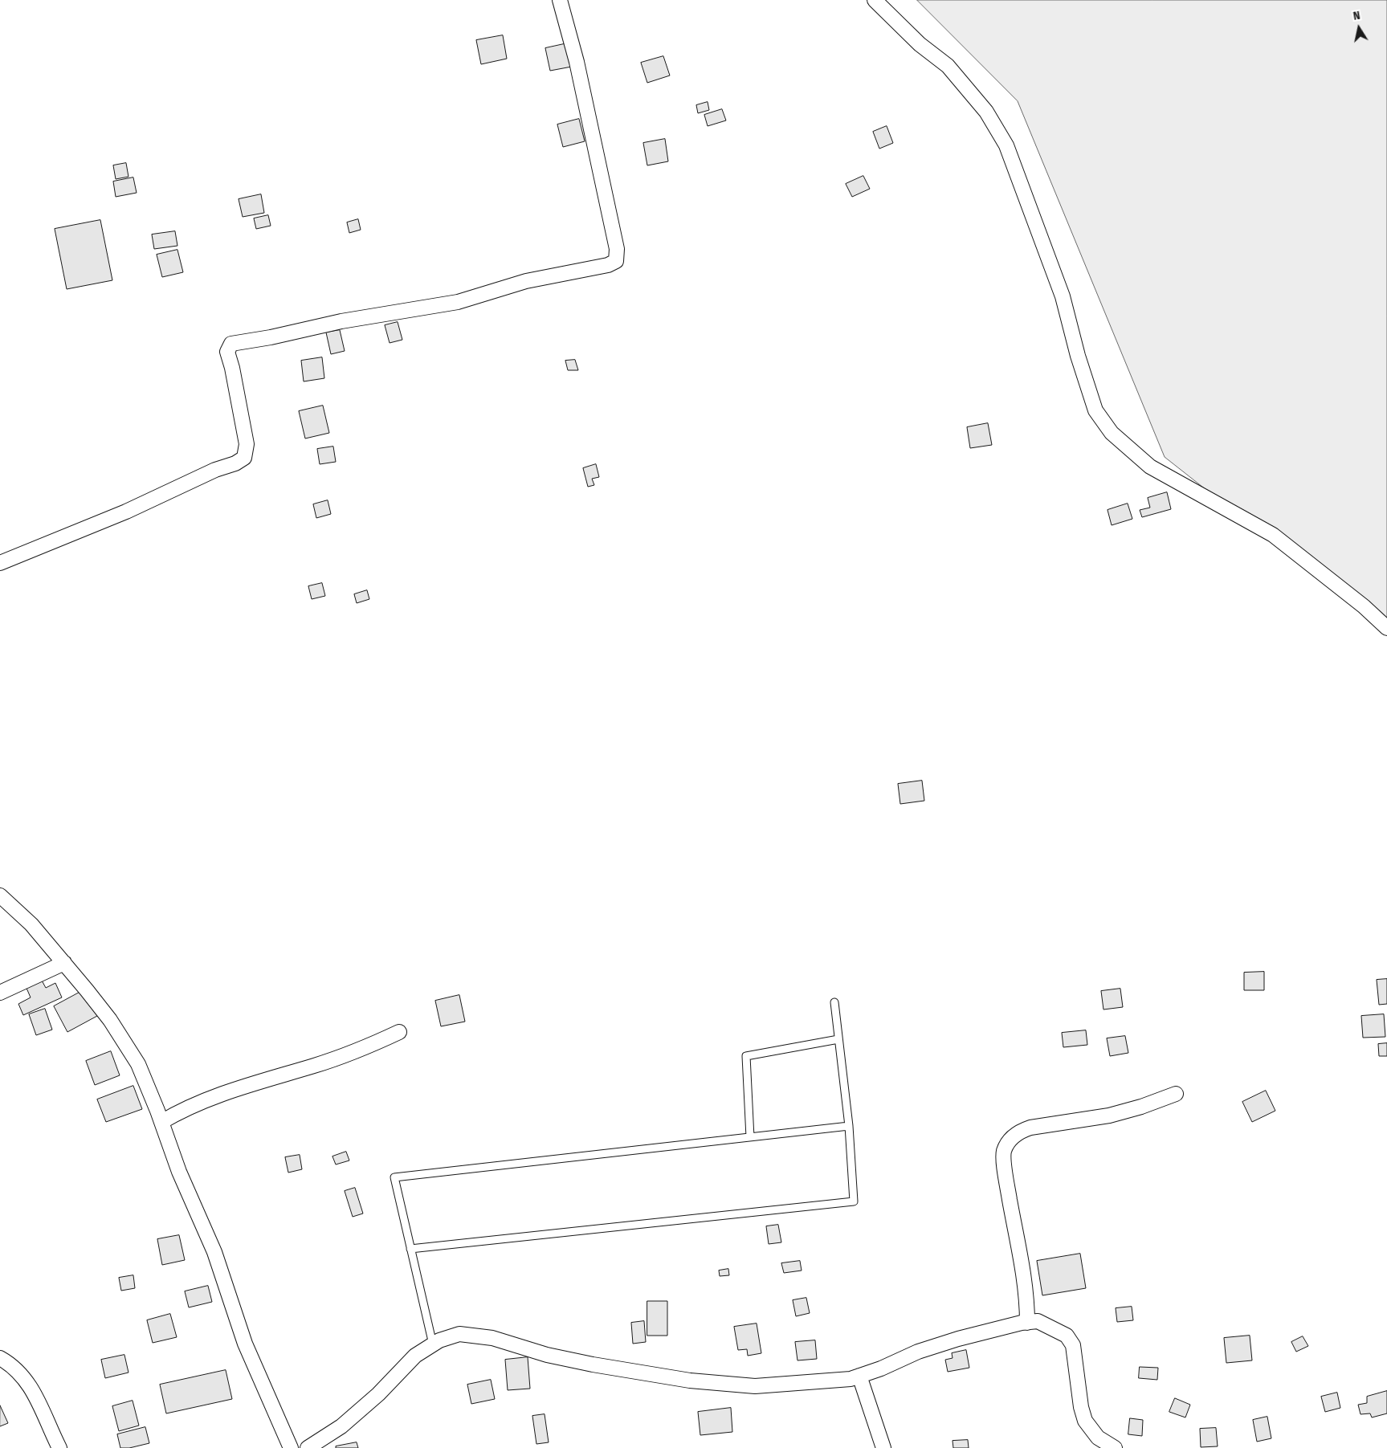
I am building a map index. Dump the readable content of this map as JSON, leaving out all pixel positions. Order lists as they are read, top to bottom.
{
  "north": "top"
}
